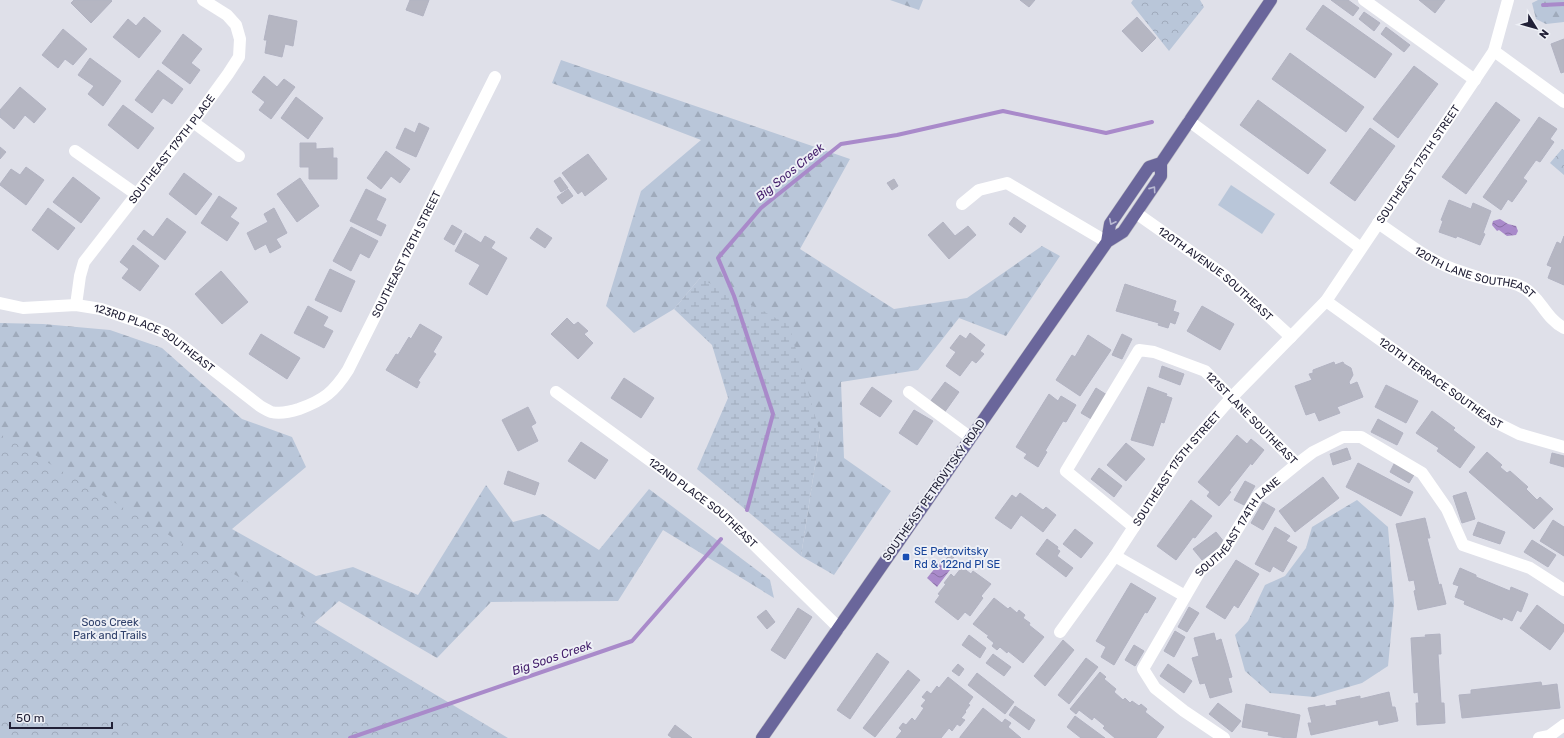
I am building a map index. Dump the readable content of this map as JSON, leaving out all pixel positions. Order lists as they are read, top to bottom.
{
  "streets": {
    "main road": ["SOUTHEAST PETROVITSKY ROAD"],
    "street": [
      "SOUTHEAST 179TH PLACE",
      "SOUTHEAST 175TH STREET",
      "SOUTHEAST 178TH STREET",
      "120TH LANE SOUTHEAST",
      "120TH AVENUE SOUTHEAST",
      "123RD PLACE SOUTHEAST",
      "120TH TERRACE SOUTHEAST",
      "121ST LANE SOUTHEAST",
      "122ND PLACE SOUTHEAST",
      "SOUTHEAST 174TH LANE"
    ]
  },
  "crossings": [
    ["SOUTHEAST 179TH PLACE", "123RD PLACE SOUTHEAST"],
    ["SOUTHEAST 175TH STREET", "120TH LANE SOUTHEAST"],
    ["SOUTHEAST 175TH STREET", "120TH AVENUE SOUTHEAST"],
    ["SOUTHEAST 175TH STREET", "120TH TERRACE SOUTHEAST"],
    ["SOUTHEAST 175TH STREET", "121ST LANE SOUTHEAST"],
    ["SOUTHEAST 178TH STREET", "123RD PLACE SOUTHEAST"],
    ["120TH AVENUE SOUTHEAST", "SOUTHEAST PETROVITSKY ROAD"],
    ["121ST LANE SOUTHEAST", "SOUTHEAST 174TH LANE"],
    ["SOUTHEAST PETROVITSKY ROAD", "122ND PLACE SOUTHEAST"]
  ],
  "water": ["Big Soos Creek"],
  "parks": ["Soos Creek Park and Trails"],
  "places": {
    "transit": ["SE Petrovitsky Rd & 122nd Pl SE"]
  },
  "scale_bar": "50 m",
  "north": "bottom right"
}
